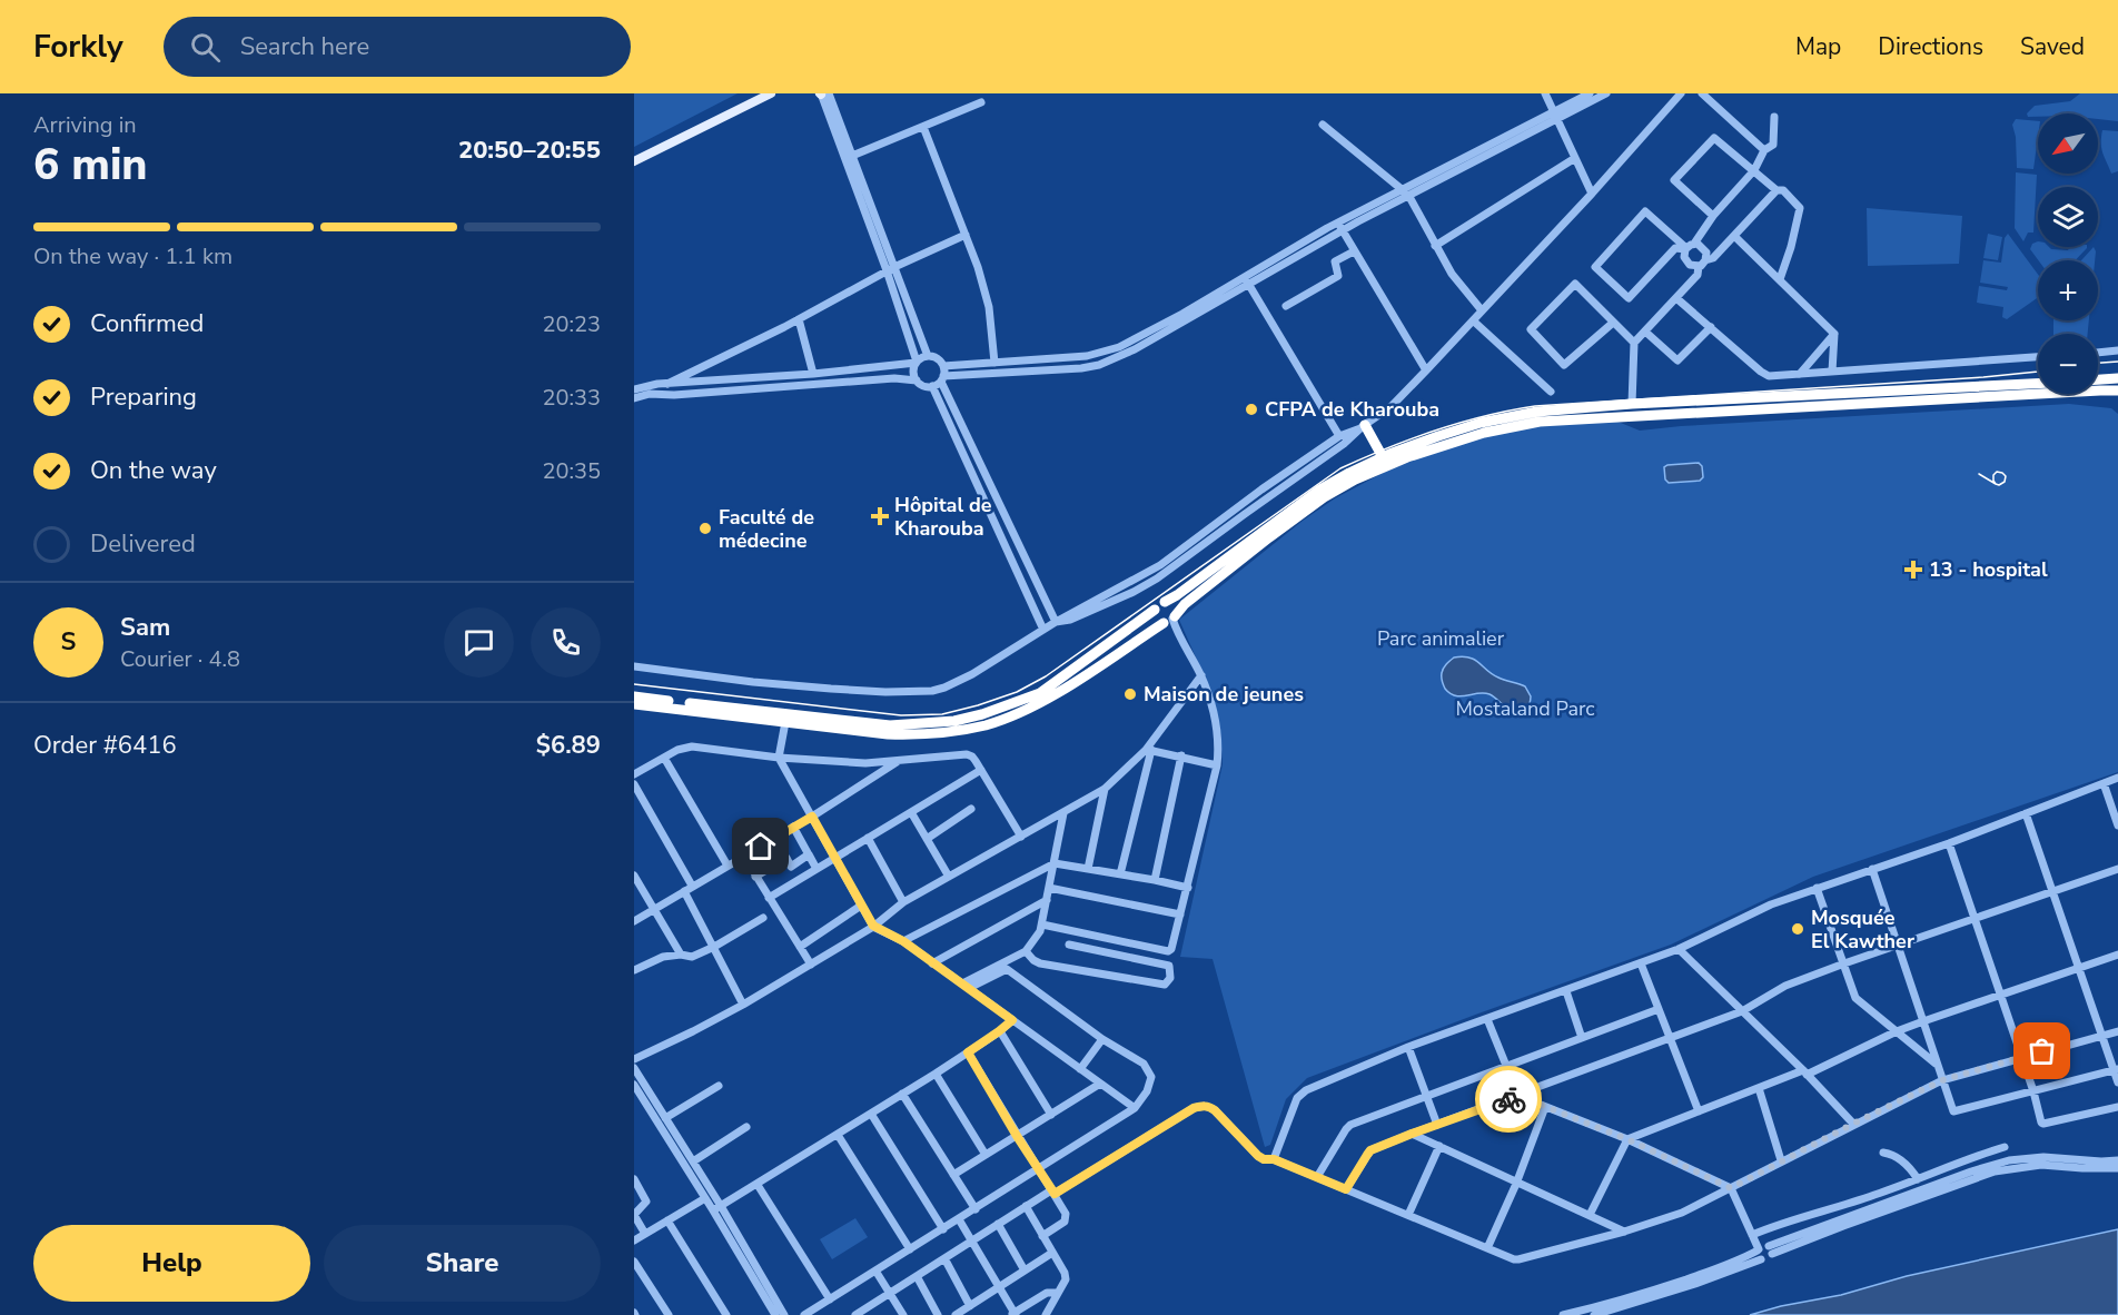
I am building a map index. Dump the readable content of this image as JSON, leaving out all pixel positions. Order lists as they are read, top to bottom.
{
  "parks": ["Parc animalier", "Mostaland Parc"],
  "places": {
    "other": [
      "CFPA de Kharouba",
      "Faculté de médecine",
      "Maison de jeunes",
      "Mosquée El Kawther"
    ],
    "health": ["Hôpital de Kharouba", "13 - hospital"]
  },
  "north": "bottom left",
  "page": {
    "header": "Forkly",
    "search": "Search here",
    "nav": ["Map", "Directions", "Saved"],
    "heading": ["6 min", "Arriving in", "20:50–20:55"],
    "panel": [
      "Sam",
      "Courier · 4.8",
      "Order #6416",
      "$6.89"
    ],
    "map_buttons": ["+", "−"],
    "bar": "On the way · 1.1 km",
    "list": [
      ["Confirmed", "20:23"],
      ["Preparing", "20:33"],
      ["On the way", "20:35"],
      "Delivered"
    ],
    "round": "S",
    "buttons": ["Help", "Share"]
  }
}
